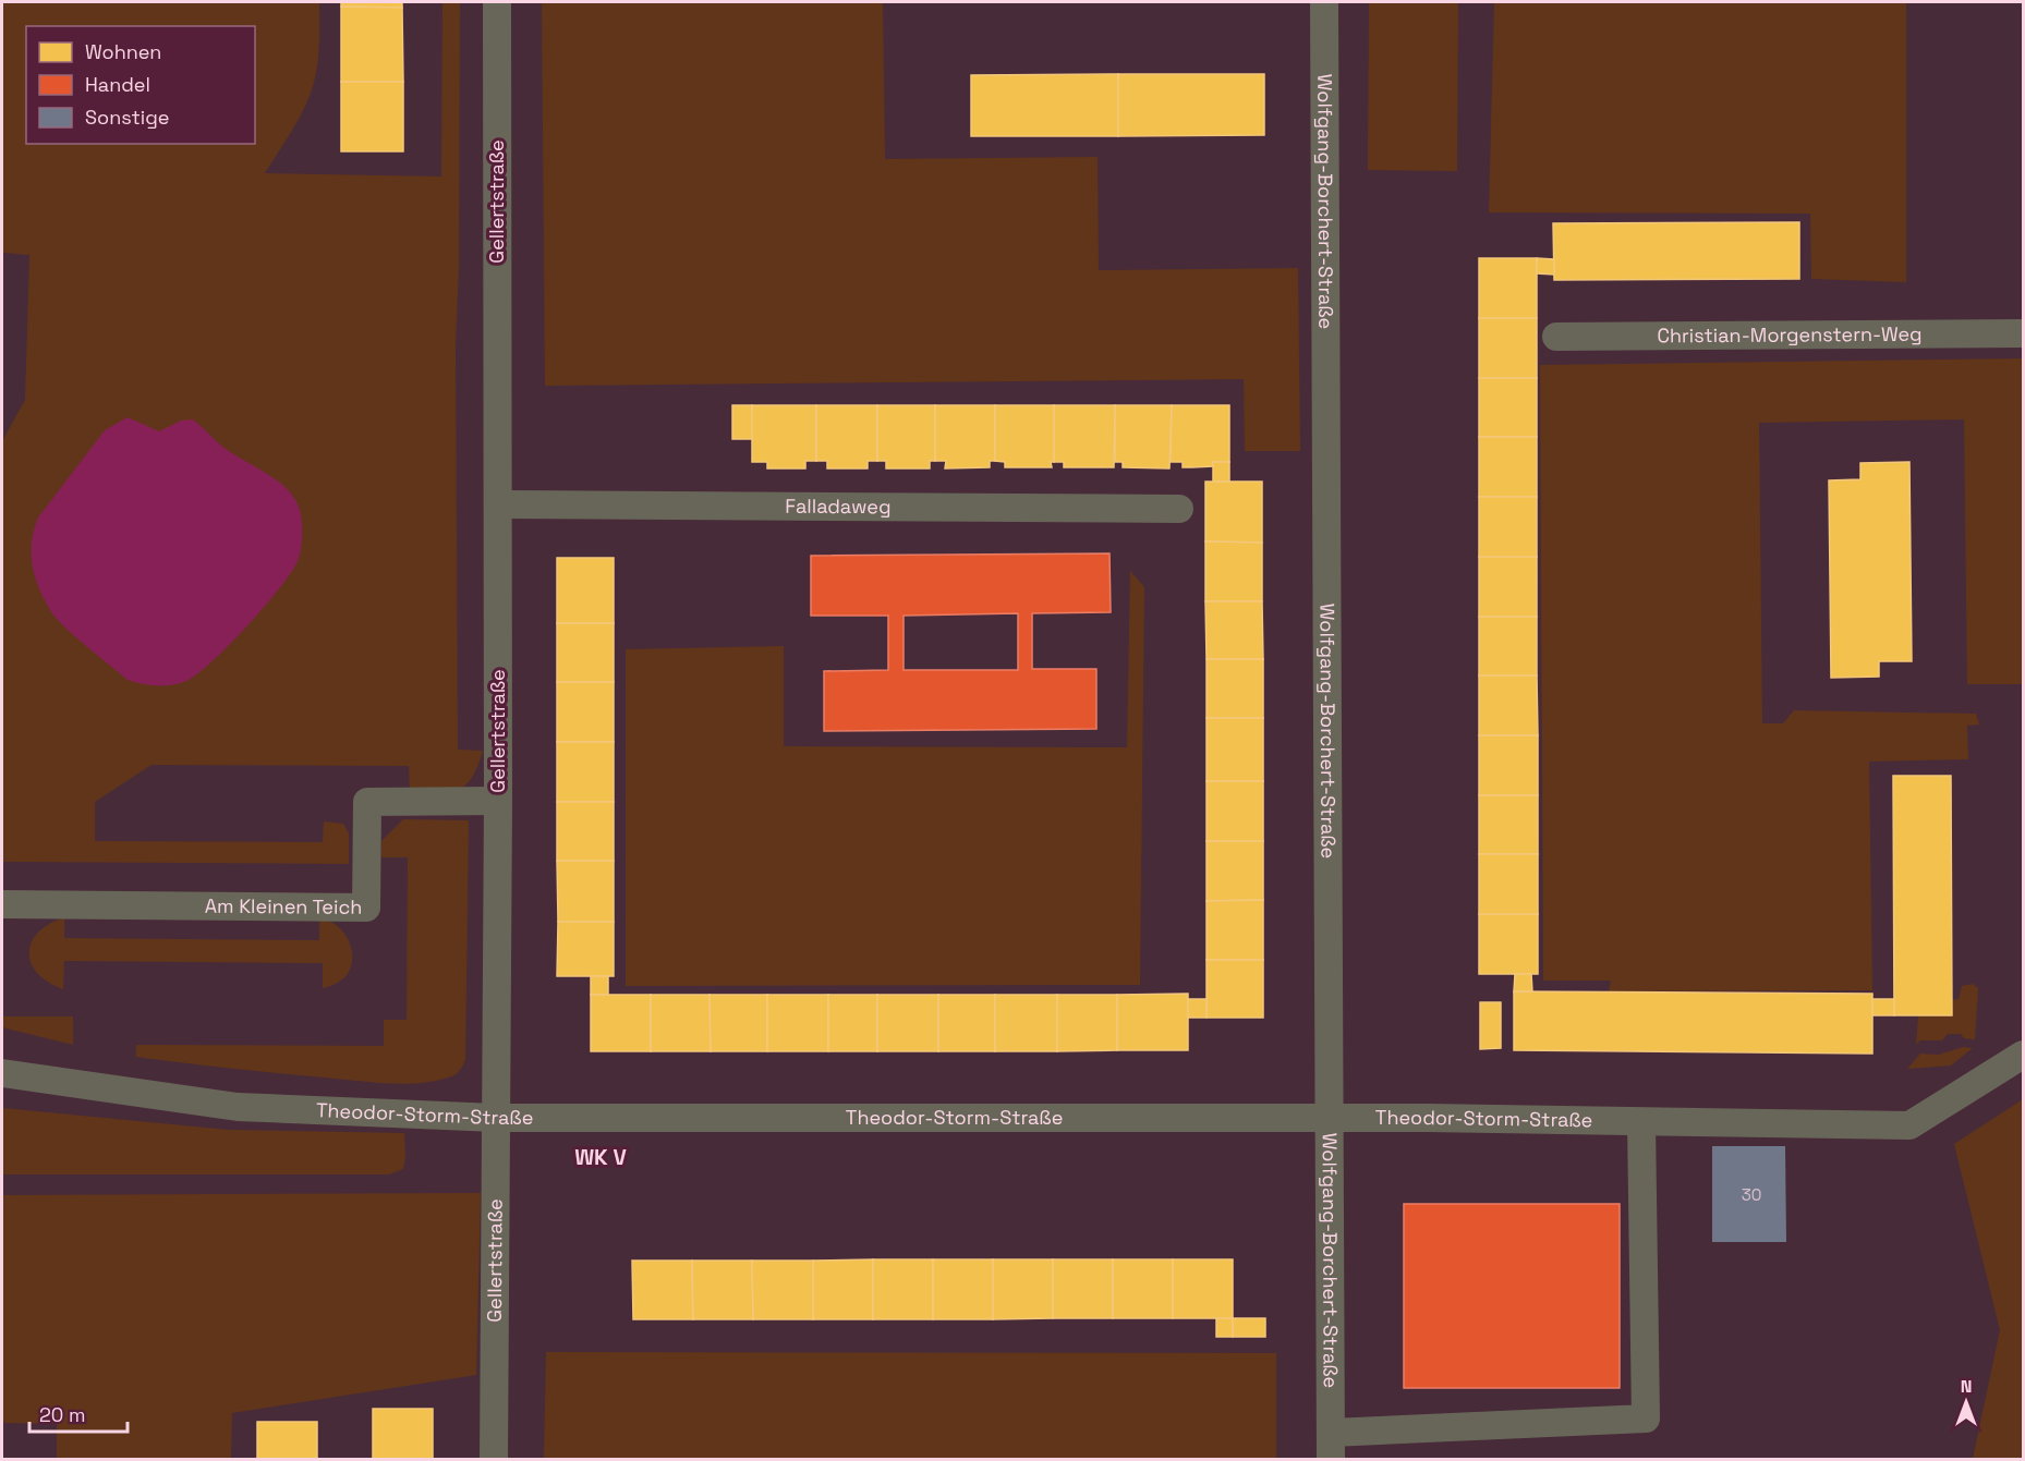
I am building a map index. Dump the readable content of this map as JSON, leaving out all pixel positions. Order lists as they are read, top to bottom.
{
  "streets": {
    "street": [
      "Gellertstraße",
      "Wolfgang-Borchert-Straße",
      "Christian-Morgenstern-Weg",
      "Falladaweg",
      "Am Kleinen Teich",
      "Theodor-Storm-Straße"
    ]
  },
  "crossings": [
    ["Gellertstraße", "Falladaweg"],
    ["Gellertstraße", "Am Kleinen Teich"],
    ["Gellertstraße", "Theodor-Storm-Straße"],
    ["Wolfgang-Borchert-Straße", "Theodor-Storm-Straße"]
  ],
  "districts": ["WK V"],
  "house_numbers": ["30"],
  "legend": ["Wohnen", "Handel", "Sonstige"],
  "scale_bar": "20 m",
  "north": "top"
}
